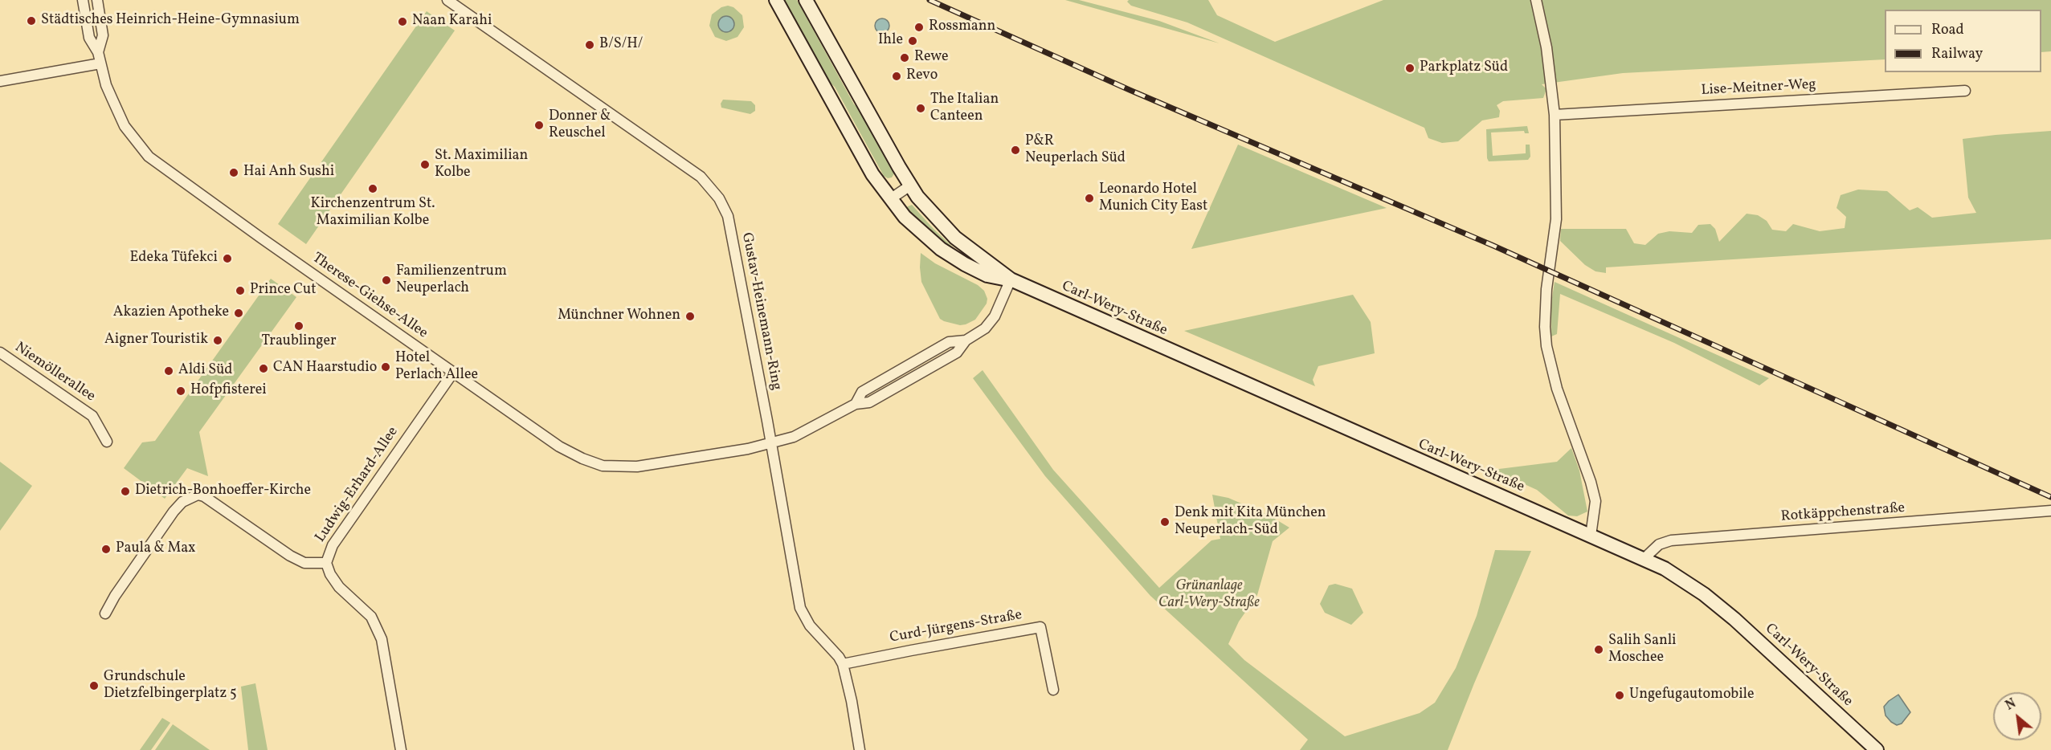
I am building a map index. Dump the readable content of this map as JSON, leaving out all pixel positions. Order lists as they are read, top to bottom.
{
  "streets": {
    "main road": ["Carl-Wery-Straße"],
    "street": [
      "Lise-Meitner-Weg",
      "Therese-Giehse-Allee",
      "Gustav-Heinemann-Ring",
      "Niemöllerallee",
      "Ludwig-Erhard-Allee",
      "Rotkäppchenstraße",
      "Curd-Jürgens-Straße"
    ]
  },
  "crossings": [
    ["Therese-Giehse-Allee", "Carl-Wery-Straße"],
    ["Therese-Giehse-Allee", "Gustav-Heinemann-Ring"],
    ["Therese-Giehse-Allee", "Ludwig-Erhard-Allee"],
    ["Carl-Wery-Straße", "Rotkäppchenstraße"],
    ["Gustav-Heinemann-Ring", "Curd-Jürgens-Straße"]
  ],
  "parks": ["Grünanlage Carl-Wery-Straße"],
  "places": [
    "Städtisches Heinrich-Heine-Gymnasium",
    "Naan Karahi",
    "Rossmann",
    "Ihle",
    "B/S/H/",
    "Rewe",
    "Parkplatz Süd",
    "Revo",
    "The Italian Canteen",
    "Donner & Reuschel",
    "P&R Neuperlach Süd",
    "St. Maximilian Kolbe",
    "Hai Anh Sushi",
    "Kirchenzentrum St. Maximilian Kolbe",
    "Leonardo Hotel Munich City East",
    "Edeka Tüfekci",
    "Familienzentrum Neuperlach",
    "Prince Cut",
    "Akazien Apotheke",
    "Münchner Wohnen",
    "Traublinger",
    "Aigner Touristik",
    "Hotel Perlach Allee",
    "CAN Haarstudio",
    "Aldi Süd",
    "Hofpfisterei",
    "Dietrich-Bonhoeffer-Kirche",
    "Denk mit Kita München Neuperlach-Süd",
    "Paula & Max",
    "Salih Sanli Moschee",
    "Grundschule Dietzfelbingerplatz 5",
    "Ungefugautomobile"
  ],
  "legend": ["Road", "Railway"],
  "north": "top left"
}
